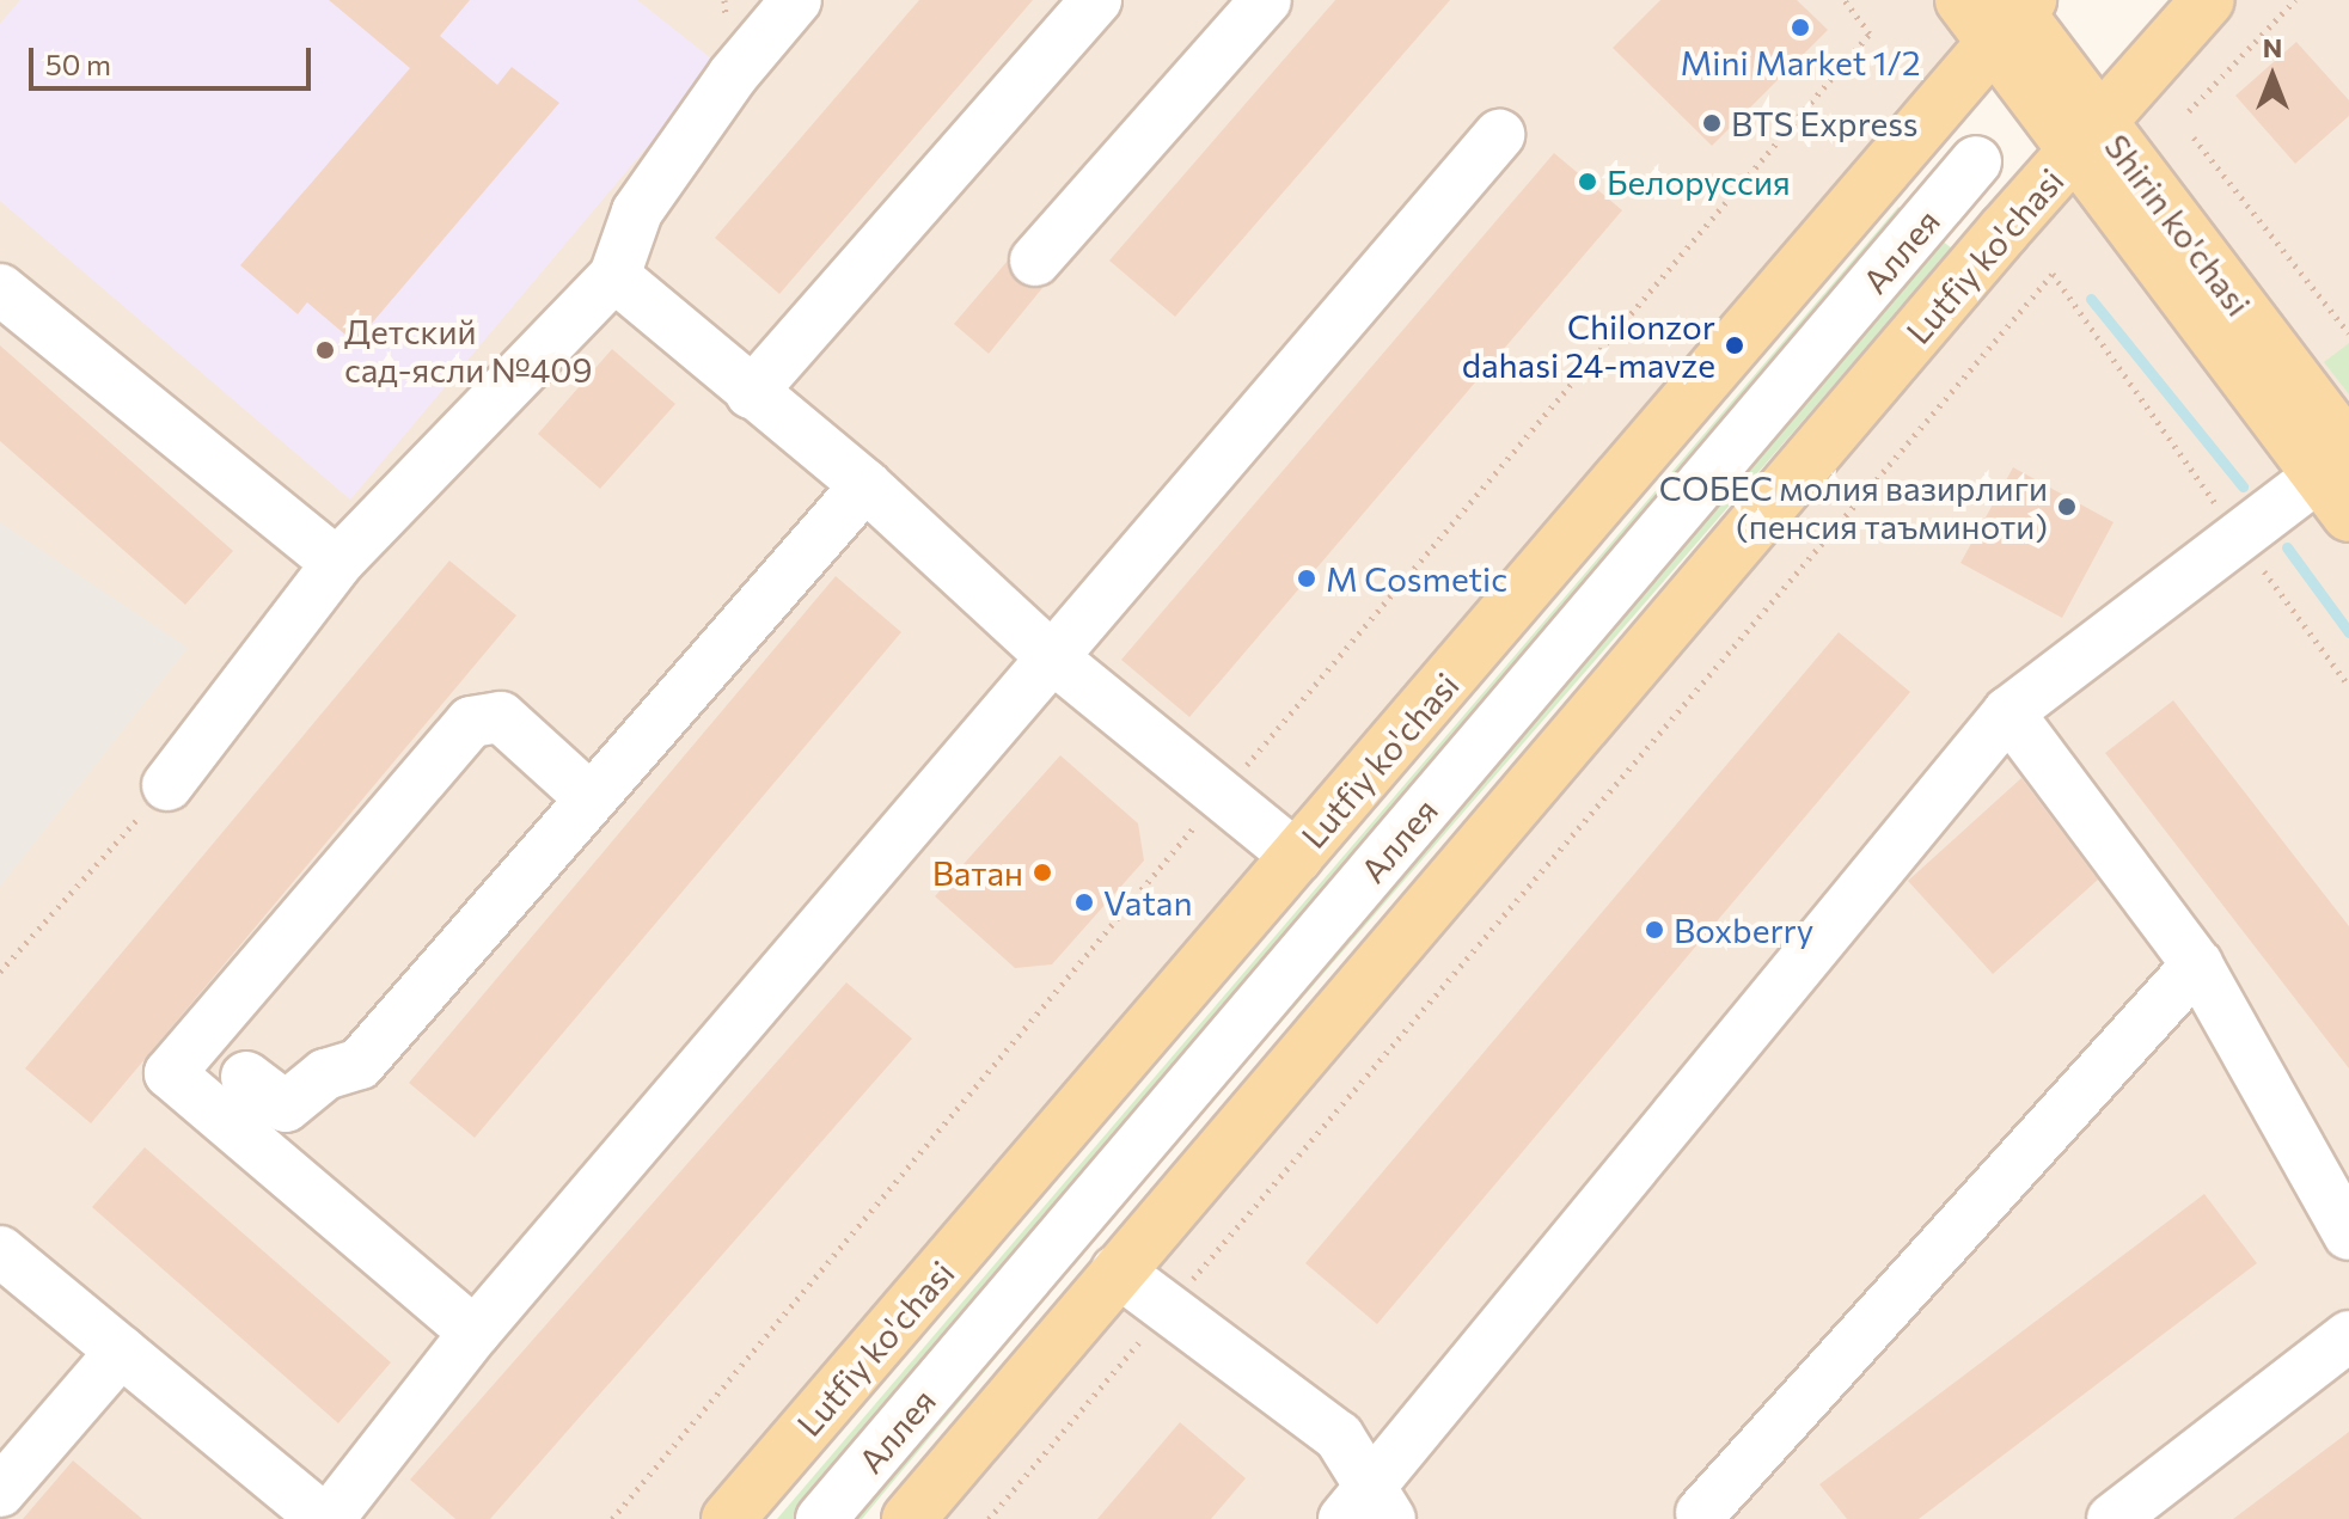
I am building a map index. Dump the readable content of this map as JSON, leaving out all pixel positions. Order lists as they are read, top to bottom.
{
  "streets": {
    "main road": ["Shirin ko'chasi", "Lutfiy ko'chasi"],
    "street": ["Аллея"]
  },
  "crossings": [
    ["Shirin ko'chasi", "Lutfiy ko'chasi"]
  ],
  "places": [
    "Mini Market 1/2",
    "BTS Express",
    "Белоруссия",
    "Chilonzor dahasi 24-mavze",
    "Детский сад-ясли №409",
    "СОБЕС молия вазирлиги (пенсия таъминоти)",
    "M Cosmetic",
    "Ватан",
    "Vatan",
    "Boxberry"
  ],
  "scale_bar": "50 m",
  "north": "top"
}
